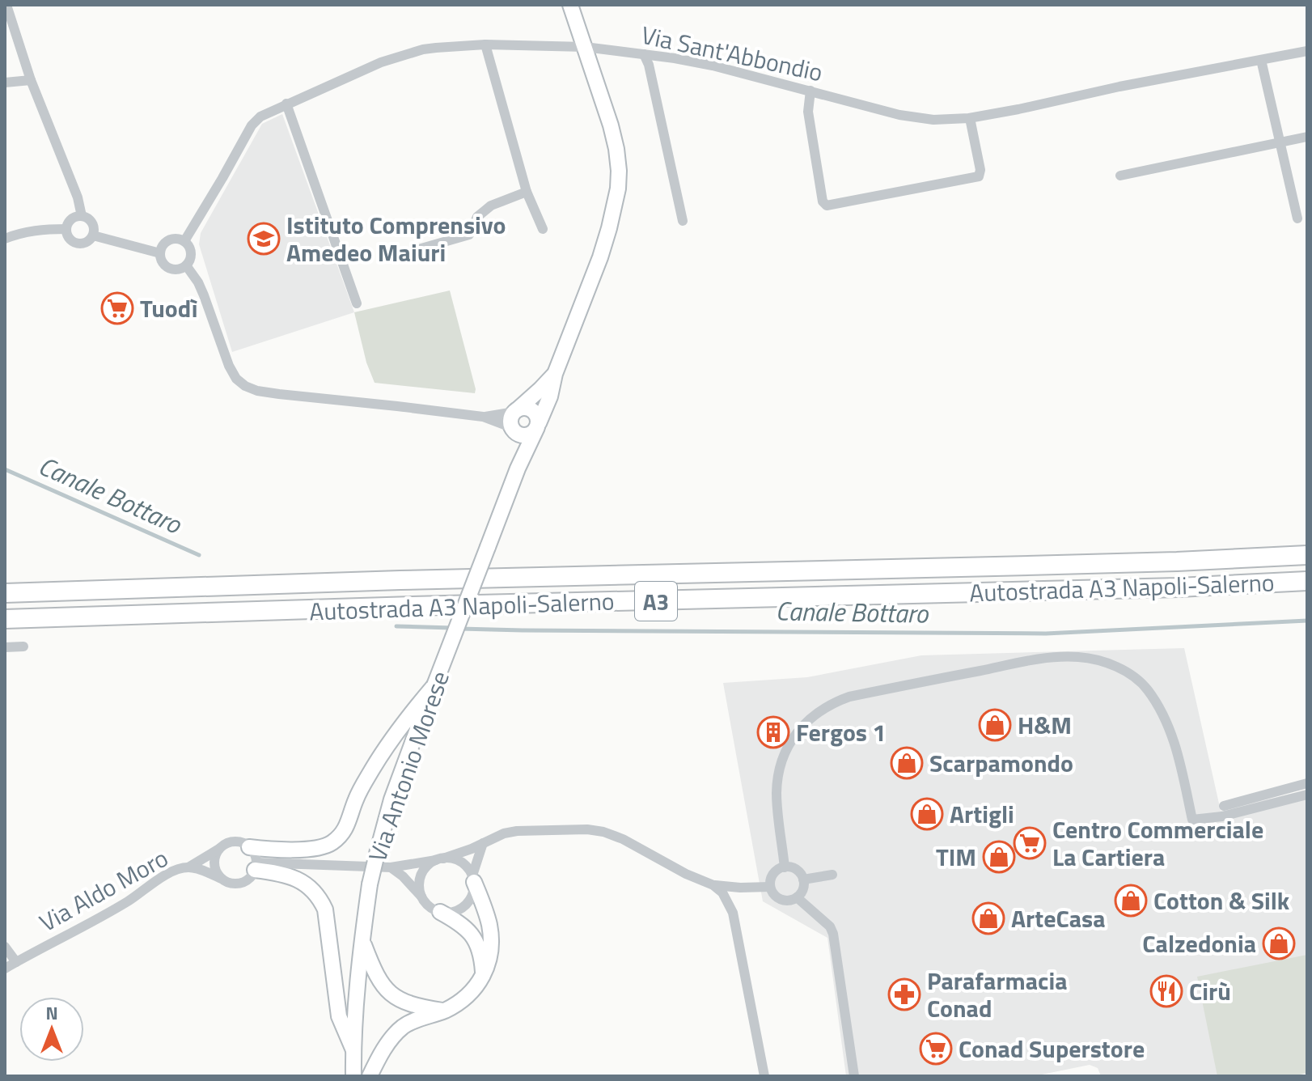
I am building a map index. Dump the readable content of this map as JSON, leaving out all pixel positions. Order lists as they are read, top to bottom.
{
  "streets": {
    "highway": ["Autostrada A3 Napoli-Salerno", "A3"],
    "street": ["Via Sant'Abbondio", "Via Antonio Morese", "Via Aldo Moro"]
  },
  "crossings": [
    ["Via Sant'Abbondio", "Via Antonio Morese"]
  ],
  "water": ["Canale Bottaro"],
  "places": {
    "school or university": ["Istituto Comprensivo Amedeo Maiuri"],
    "supermarket": ["Tuodì", "Centro Commerciale La Cartiera", "Conad Superstore"],
    "shop": [
      "H&M",
      "Scarpamondo",
      "Artigli",
      "TIM",
      "Cotton & Silk",
      "ArteCasa",
      "Calzedonia"
    ],
    "building": ["Fergos 1"],
    "restaurant": ["Cirù"],
    "pharmacy": ["Parafarmacia Conad"]
  },
  "north": "top"
}
